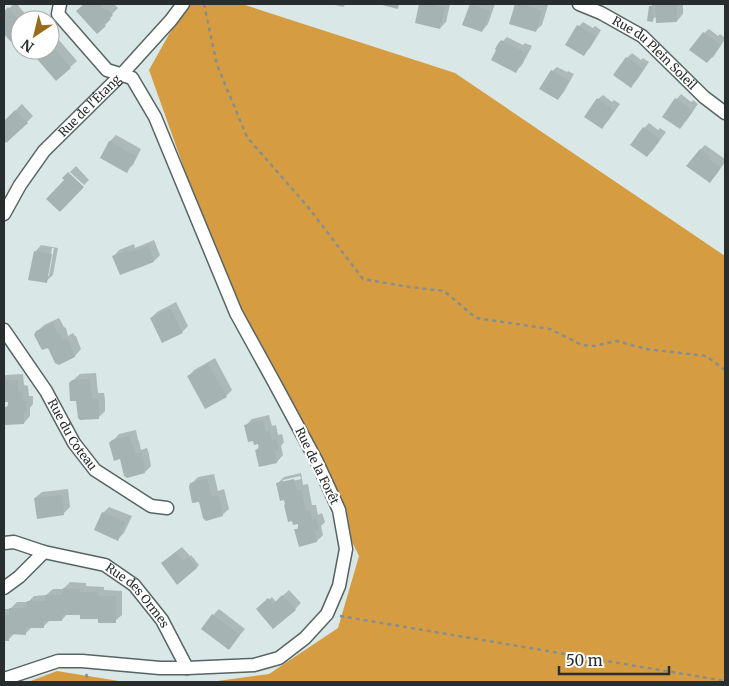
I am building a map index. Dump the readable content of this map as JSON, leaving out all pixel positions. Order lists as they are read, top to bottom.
{
  "streets": {
    "street": [
      "Rue du Plein Soleil",
      "Rue de l'Étang",
      "Rue du Coteau",
      "Rue de la Forêt",
      "Rue des Ormes"
    ]
  },
  "crossings": [
    ["Rue de l'Étang", "Rue de la Forêt"],
    ["Rue de la Forêt", "Rue des Ormes"]
  ],
  "scale_bar": "50 m",
  "north": "bottom left"
}
